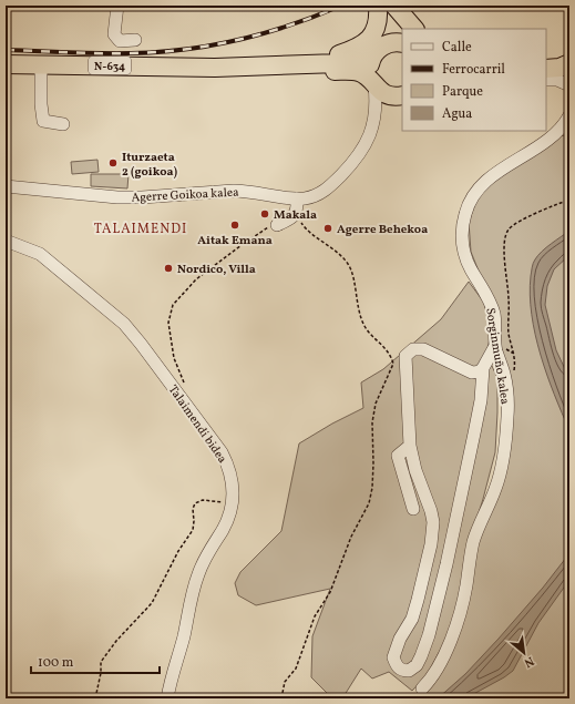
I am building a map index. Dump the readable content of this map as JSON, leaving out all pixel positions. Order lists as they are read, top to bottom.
{
  "streets": {
    "highway": ["N-634"],
    "street": ["Agerre Goikoa kalea", "Sorginmuño kalea", "Talaimendi bidea"]
  },
  "districts": ["TALAIMENDI"],
  "places": [
    "Iturzaeta 2 (goikoa)",
    "Makala",
    "Aitak Emana",
    "Agerre Behekoa",
    "Nordico, Villa"
  ],
  "legend": [
    "Calle",
    "Ferrocarril",
    "Parque",
    "Agua"
  ],
  "scale_bar": "100 m",
  "north": "bottom right"
}
